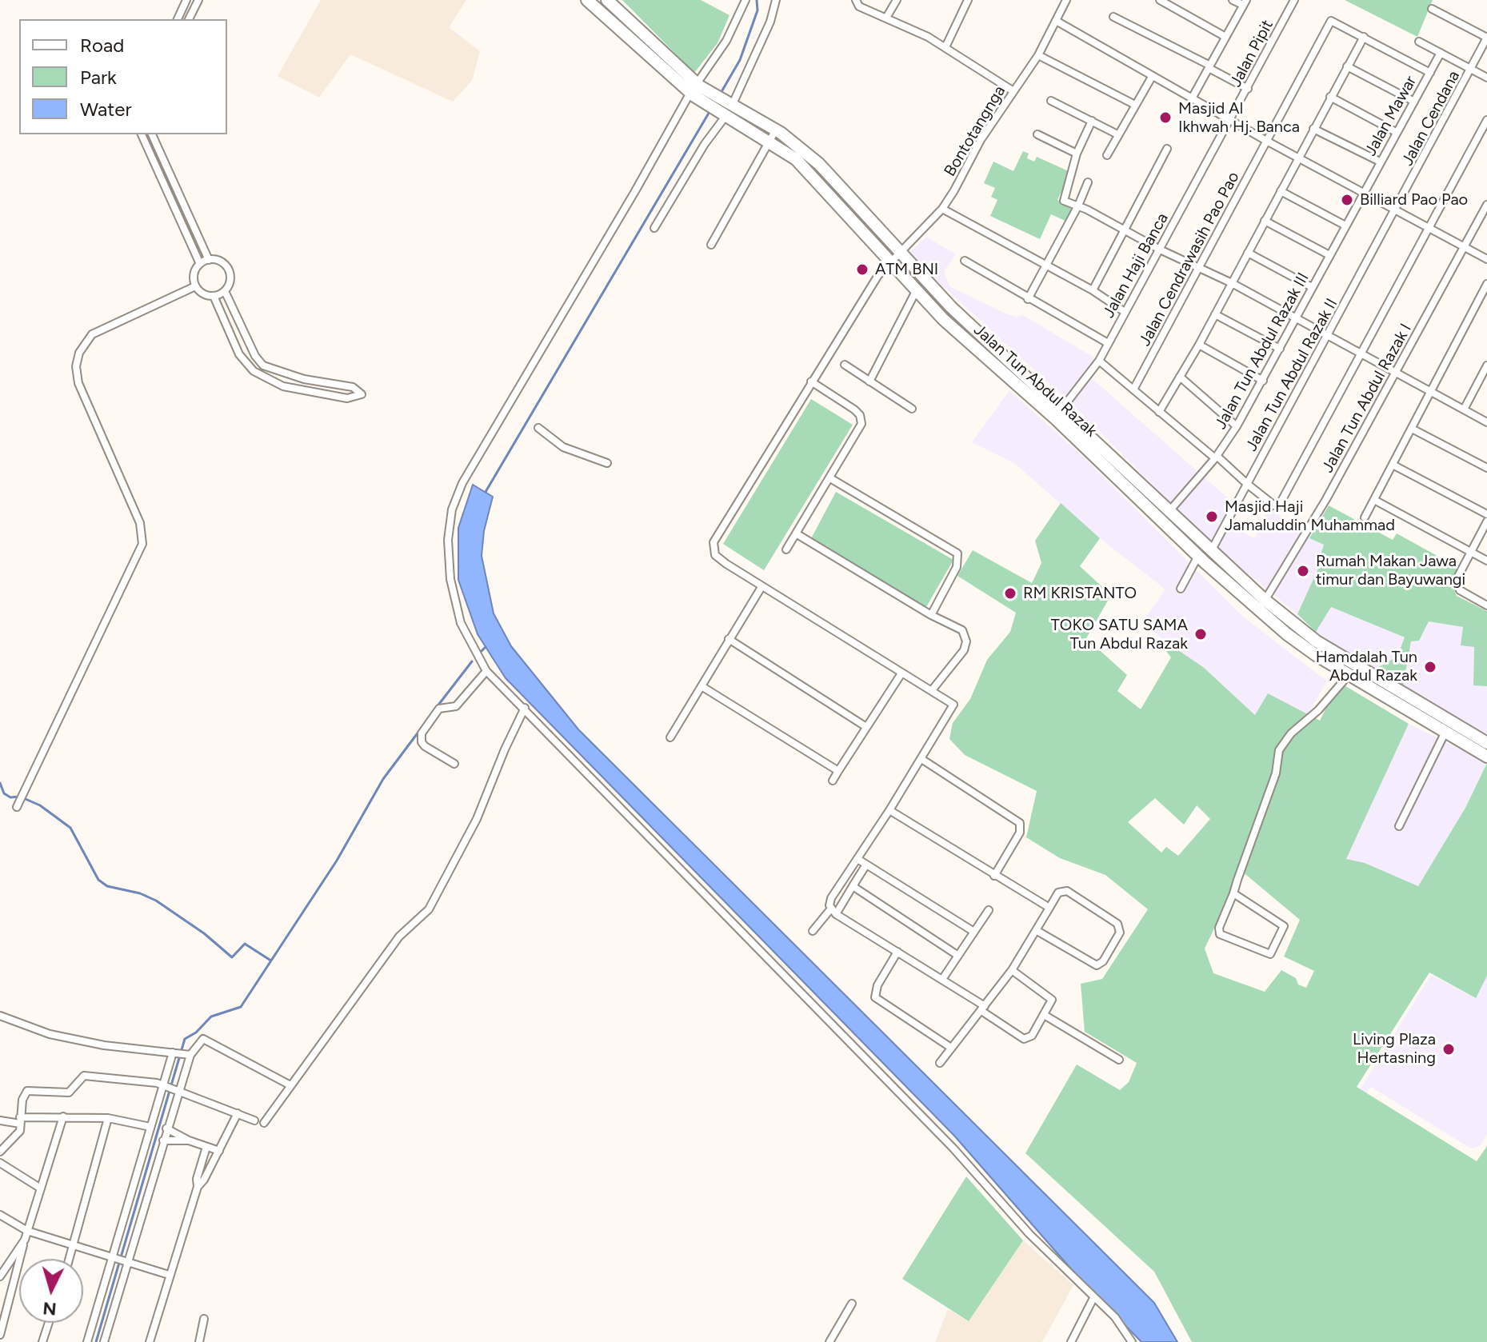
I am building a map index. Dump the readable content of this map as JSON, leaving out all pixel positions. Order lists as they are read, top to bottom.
{
  "streets": {
    "main road": ["Jalan Tun Abdul Razak"],
    "street": [
      "Jalan Pipit",
      "Jalan Mawar",
      "Jalan Cendana",
      "Bontotangnga",
      "Jalan Cendrawasih Pao Pao",
      "Jalan Haji Banca",
      "Jalan Tun Abdul Razak III",
      "Jalan Tun Abdul Razak II",
      "Jalan Tun Abdul Razak I"
    ]
  },
  "crossings": [
    ["Jalan Pipit", "Jalan Haji Banca"],
    ["Jalan Mawar", "Jalan Tun Abdul Razak III"],
    ["Jalan Cendana", "Jalan Tun Abdul Razak II"],
    ["Bontotangnga", "Jalan Tun Abdul Razak"],
    ["Jalan Haji Banca", "Jalan Tun Abdul Razak"],
    ["Jalan Tun Abdul Razak III", "Jalan Tun Abdul Razak"],
    ["Jalan Tun Abdul Razak II", "Jalan Tun Abdul Razak"],
    ["Jalan Tun Abdul Razak", "Jalan Tun Abdul Razak I"]
  ],
  "places": [
    "Masjid Al Ikhwah Hj. Banca",
    "Billiard Pao Pao",
    "ATM BNI",
    "Masjid Haji Jamaluddin Muhammad",
    "Rumah Makan Jawa timur dan Bayuwangi",
    "RM KRISTANTO",
    "TOKO SATU SAMA Tun Abdul Razak",
    "Hamdalah Tun Abdul Razak",
    "Living Plaza Hertasning"
  ],
  "legend": ["Road", "Park", "Water"],
  "north": "bottom"
}
